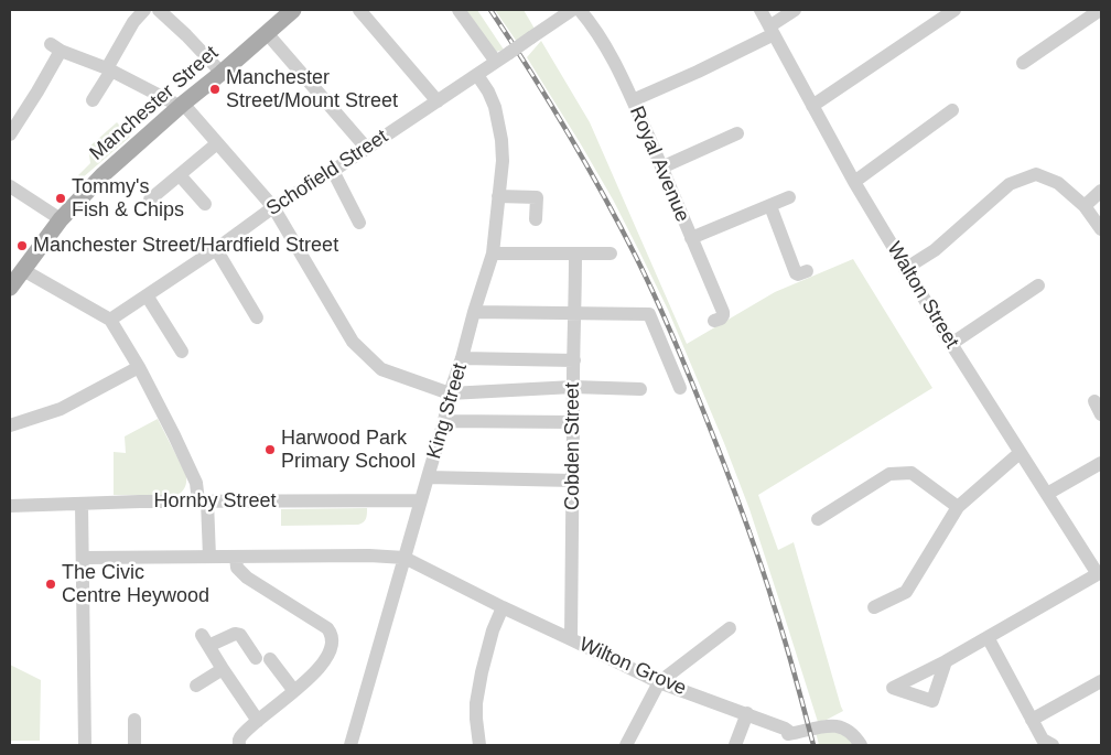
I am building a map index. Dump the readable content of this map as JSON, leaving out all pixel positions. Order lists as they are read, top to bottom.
{
  "streets": {
    "main road": ["Manchester Street"],
    "street": [
      "Royal Avenue",
      "Schofield Street",
      "Walton Street",
      "King Street",
      "Cobden Street",
      "Hornby Street",
      "Wilton Grove"
    ]
  },
  "crossings": [
    ["Schofield Street", "King Street"],
    ["King Street", "Hornby Street"],
    ["King Street", "Wilton Grove"],
    ["Cobden Street", "Wilton Grove"]
  ],
  "places": [
    "Manchester Street/Mount Street",
    "Tommy's Fish & Chips",
    "Manchester Street/Hardfield Street",
    "Harwood Park Primary School",
    "The Civic Centre Heywood"
  ]
}
